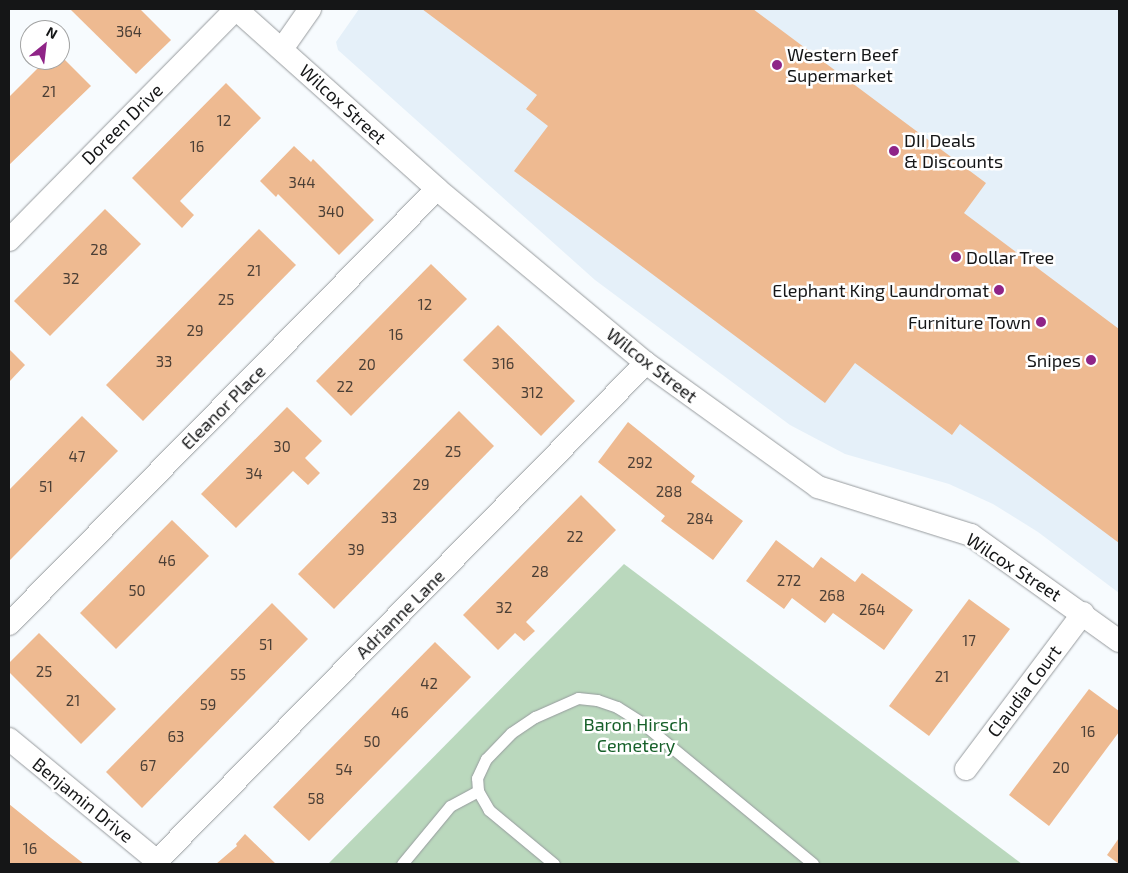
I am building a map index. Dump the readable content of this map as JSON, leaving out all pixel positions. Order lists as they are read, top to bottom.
{
  "streets": {
    "street": [
      "Wilcox Street",
      "Doreen Drive",
      "Eleanor Place",
      "Adrianne Lane",
      "Claudia Court",
      "Benjamin Drive"
    ]
  },
  "crossings": [
    ["Wilcox Street", "Doreen Drive"],
    ["Wilcox Street", "Eleanor Place"],
    ["Wilcox Street", "Adrianne Lane"],
    ["Wilcox Street", "Claudia Court"],
    ["Adrianne Lane", "Benjamin Drive"]
  ],
  "parks": ["Baron Hirsch Cemetery"],
  "places": [
    "Western Beef Supermarket",
    "DII Deals & Discounts",
    "Dollar Tree",
    "Elephant King Laundromat",
    "Furniture Town",
    "Snipes"
  ],
  "house_numbers": [
    "364",
    "21",
    "12",
    "16",
    "344",
    "340",
    "28",
    "21",
    "32",
    "25",
    "12",
    "29",
    "16",
    "33",
    "316",
    "20",
    "22",
    "312",
    "30",
    "25",
    "47",
    "292",
    "34",
    "29",
    "51",
    "288",
    "33",
    "284",
    "22",
    "39",
    "46",
    "28",
    "272",
    "50",
    "268",
    "32",
    "264",
    "17",
    "51",
    "25",
    "55",
    "21",
    "42",
    "21",
    "59",
    "46",
    "16",
    "63",
    "50",
    "67",
    "20",
    "54",
    "58",
    "16"
  ],
  "north": "top right"
}
